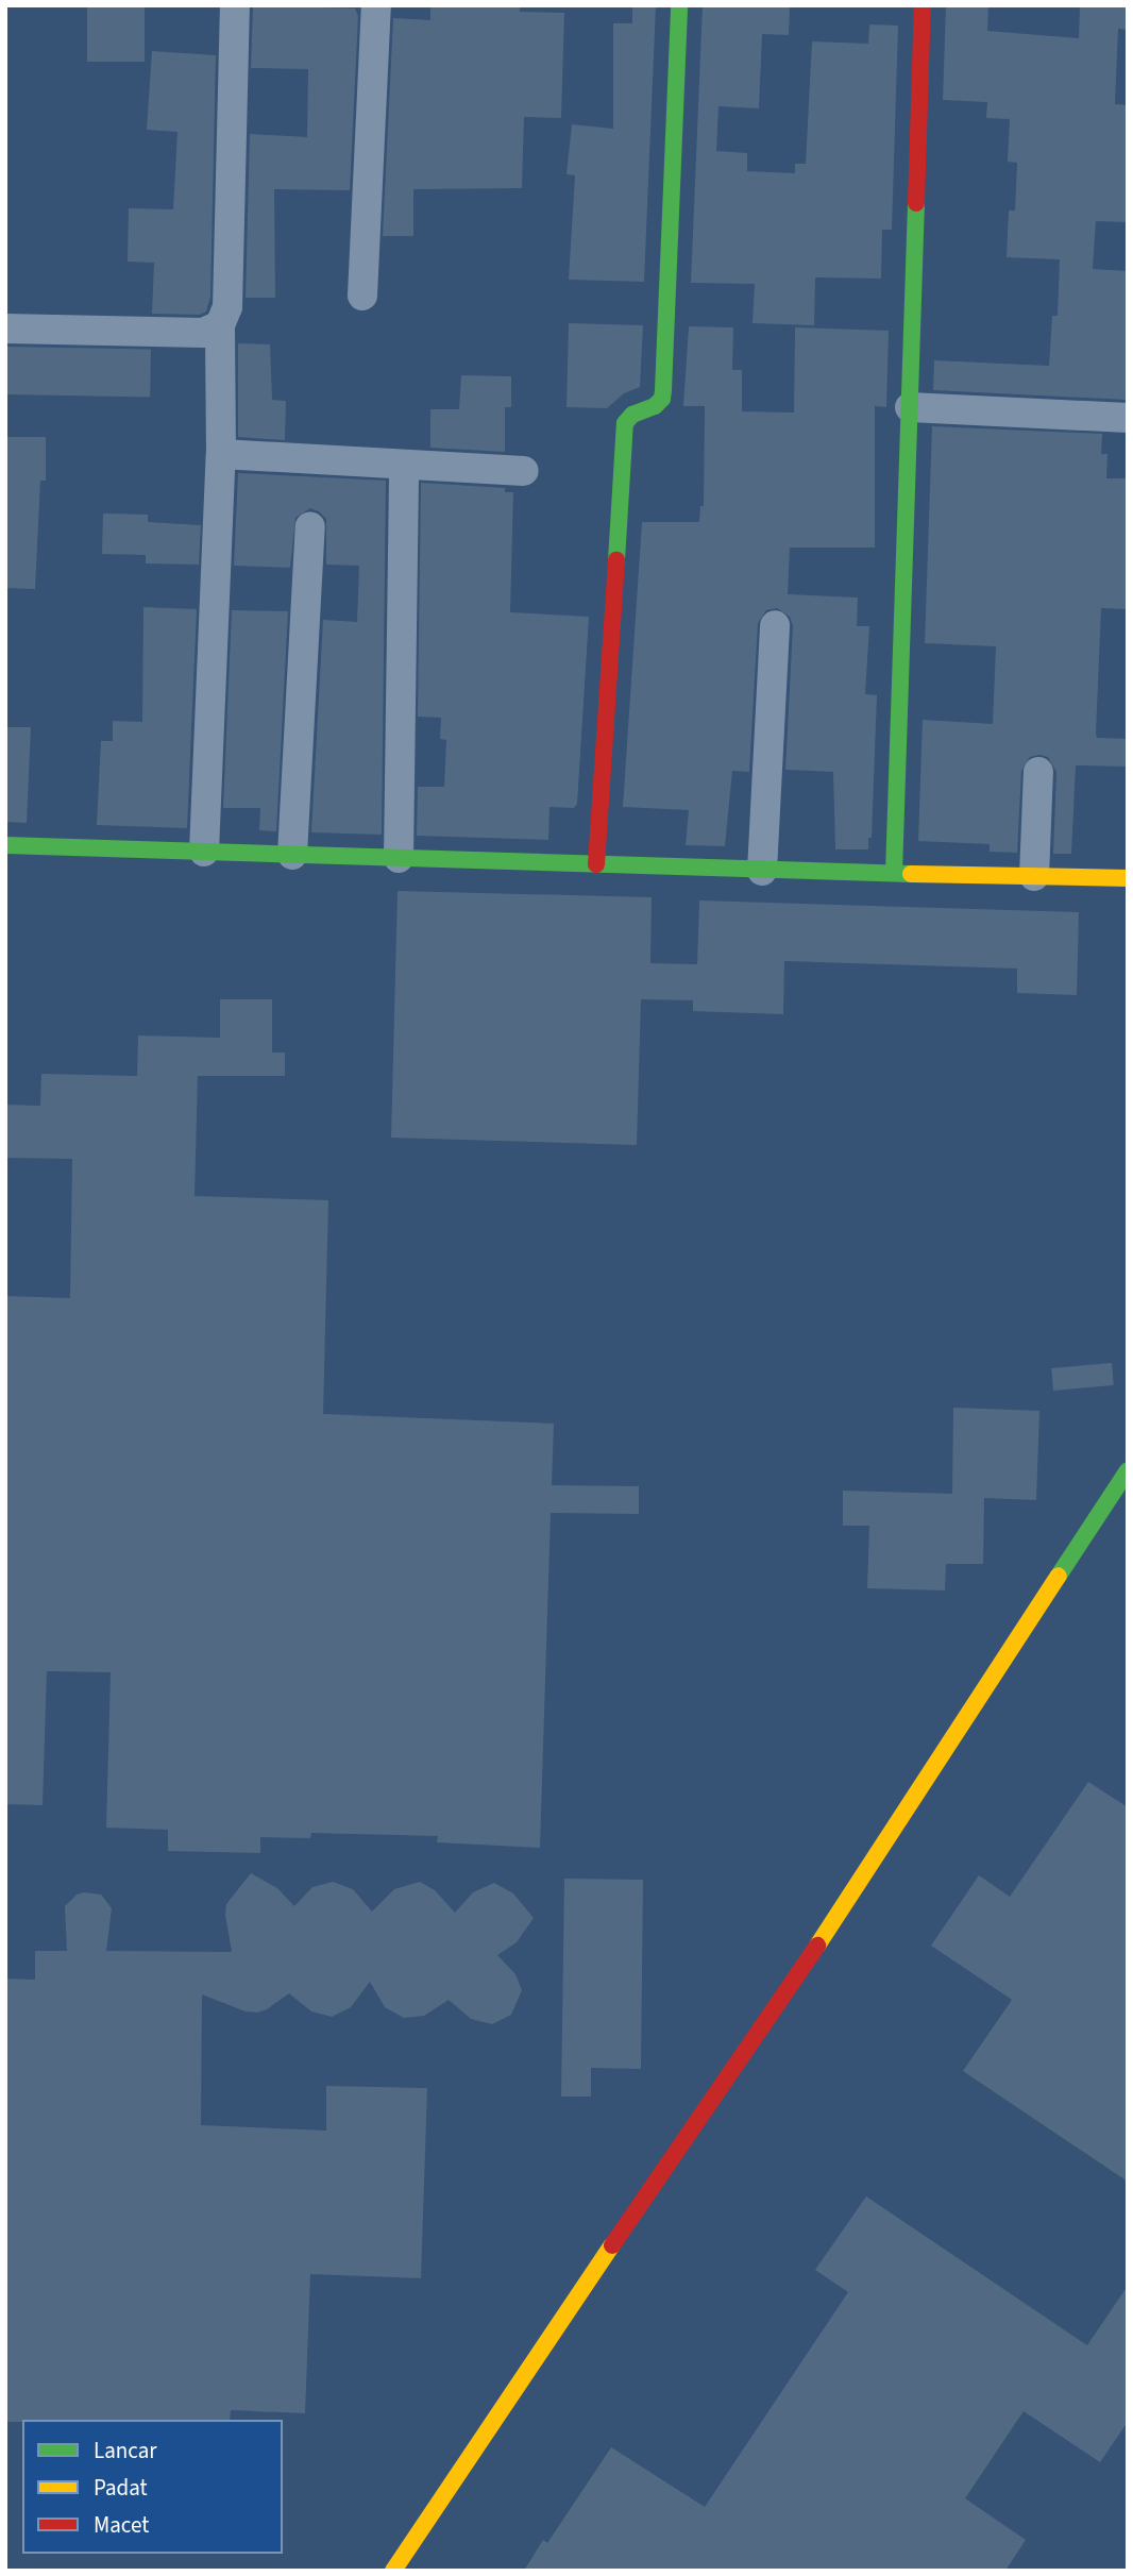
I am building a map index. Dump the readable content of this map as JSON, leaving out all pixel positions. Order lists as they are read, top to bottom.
{
  "legend": ["Lancar", "Padat", "Macet"]
}
